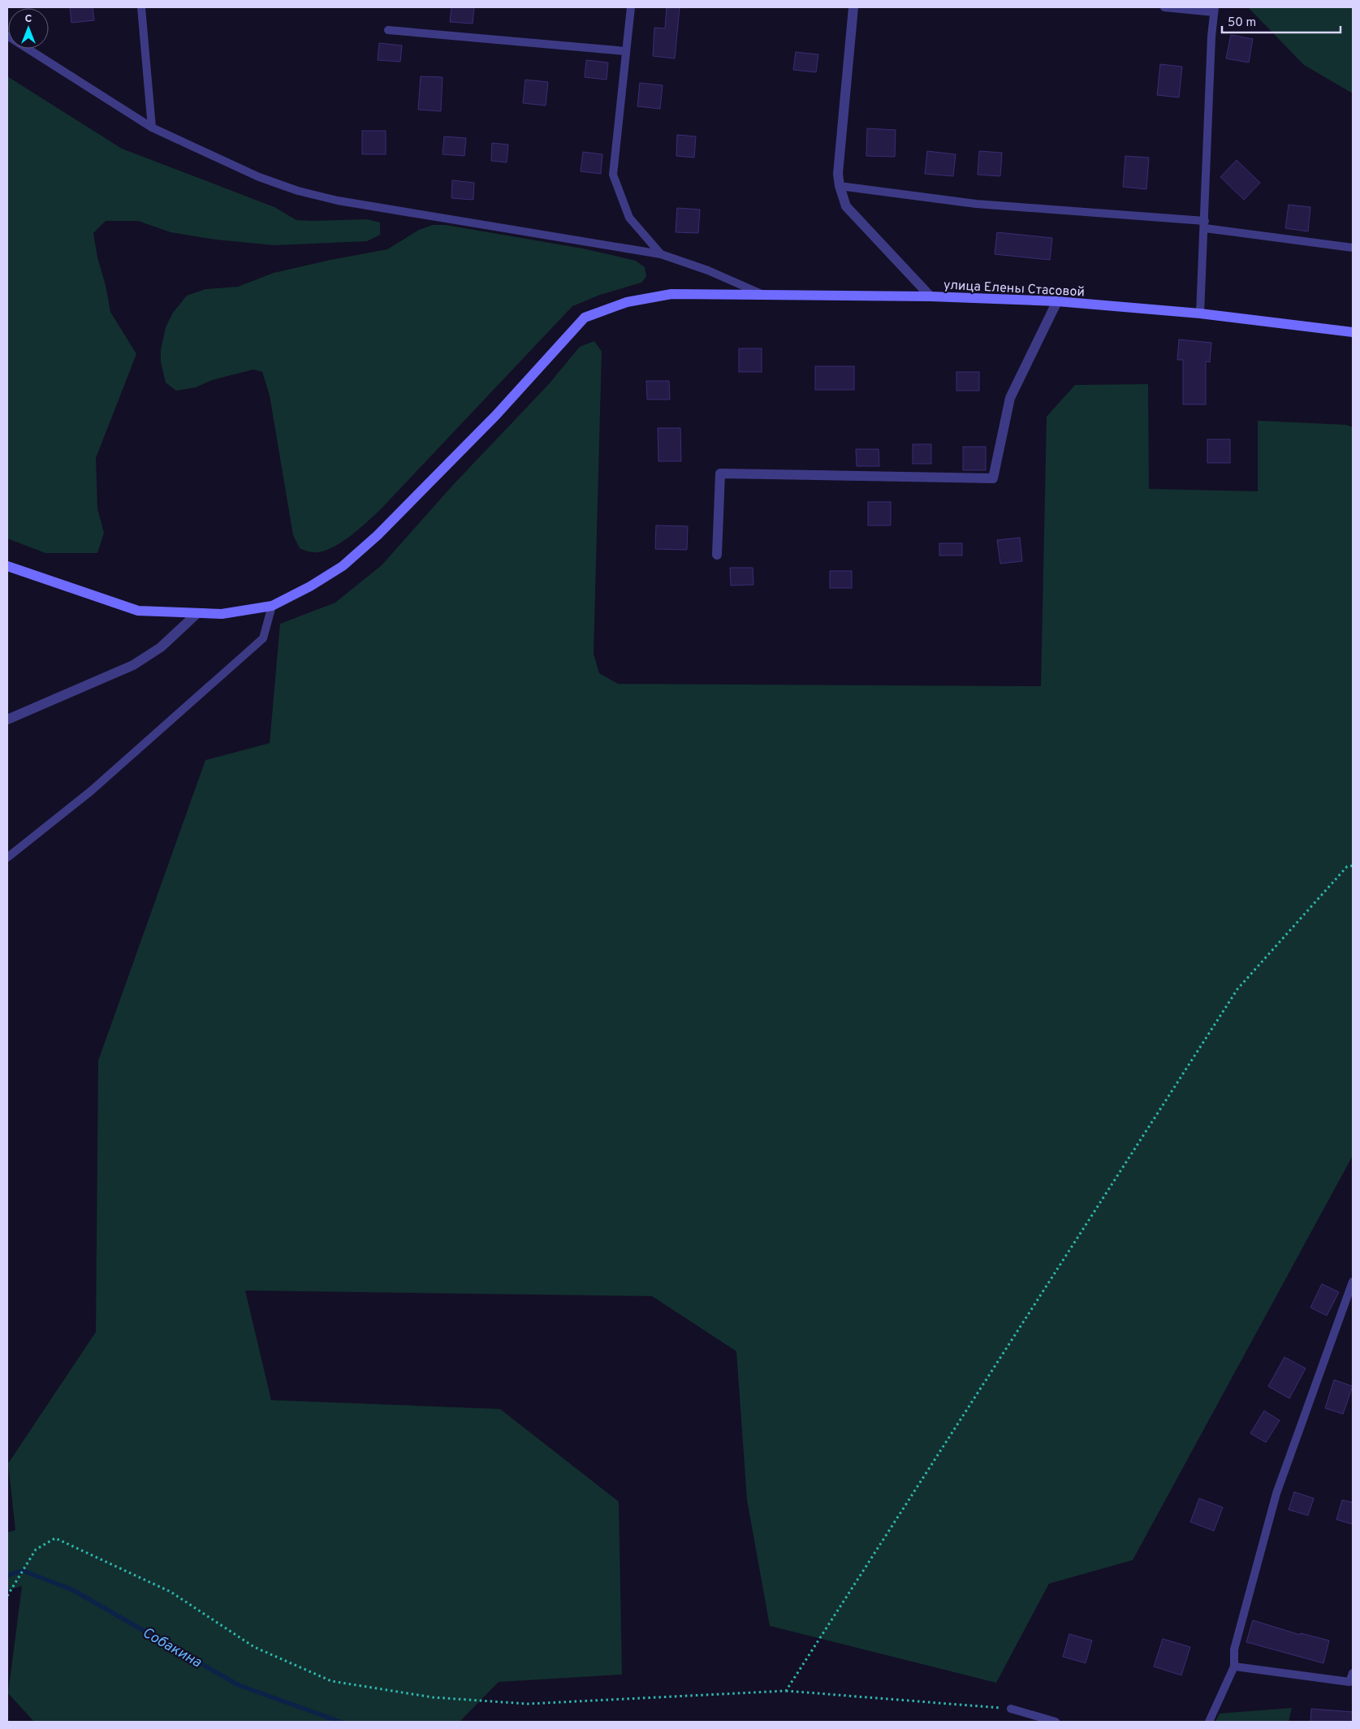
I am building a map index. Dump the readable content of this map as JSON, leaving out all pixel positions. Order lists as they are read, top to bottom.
{
  "streets": {
    "main road": ["улица Елены Стасовой"]
  },
  "water": ["Собакина"],
  "scale_bar": "50 m",
  "north": "top"
}
